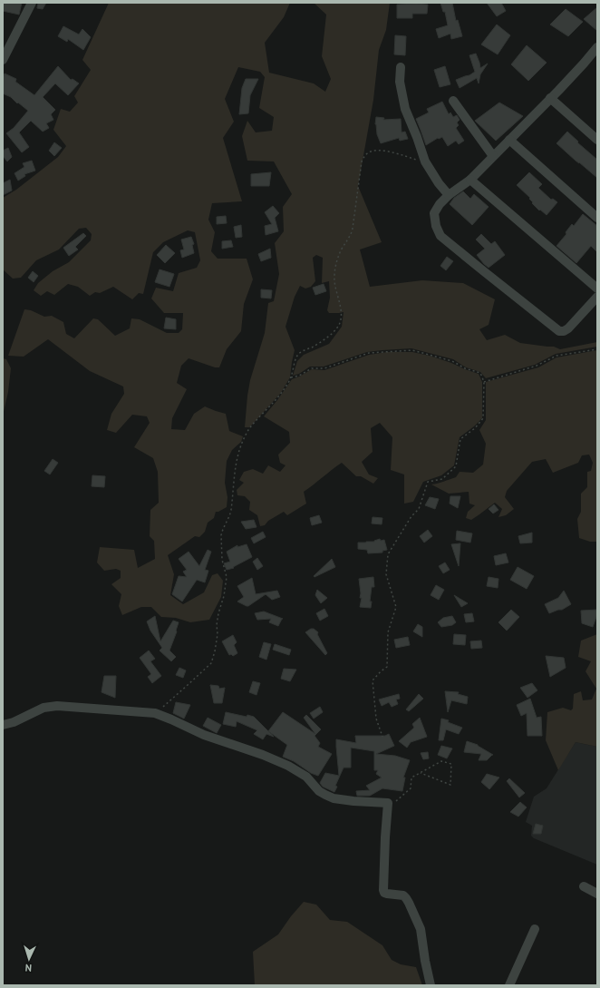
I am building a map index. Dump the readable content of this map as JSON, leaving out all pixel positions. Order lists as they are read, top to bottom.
{
  "north": "bottom"
}
